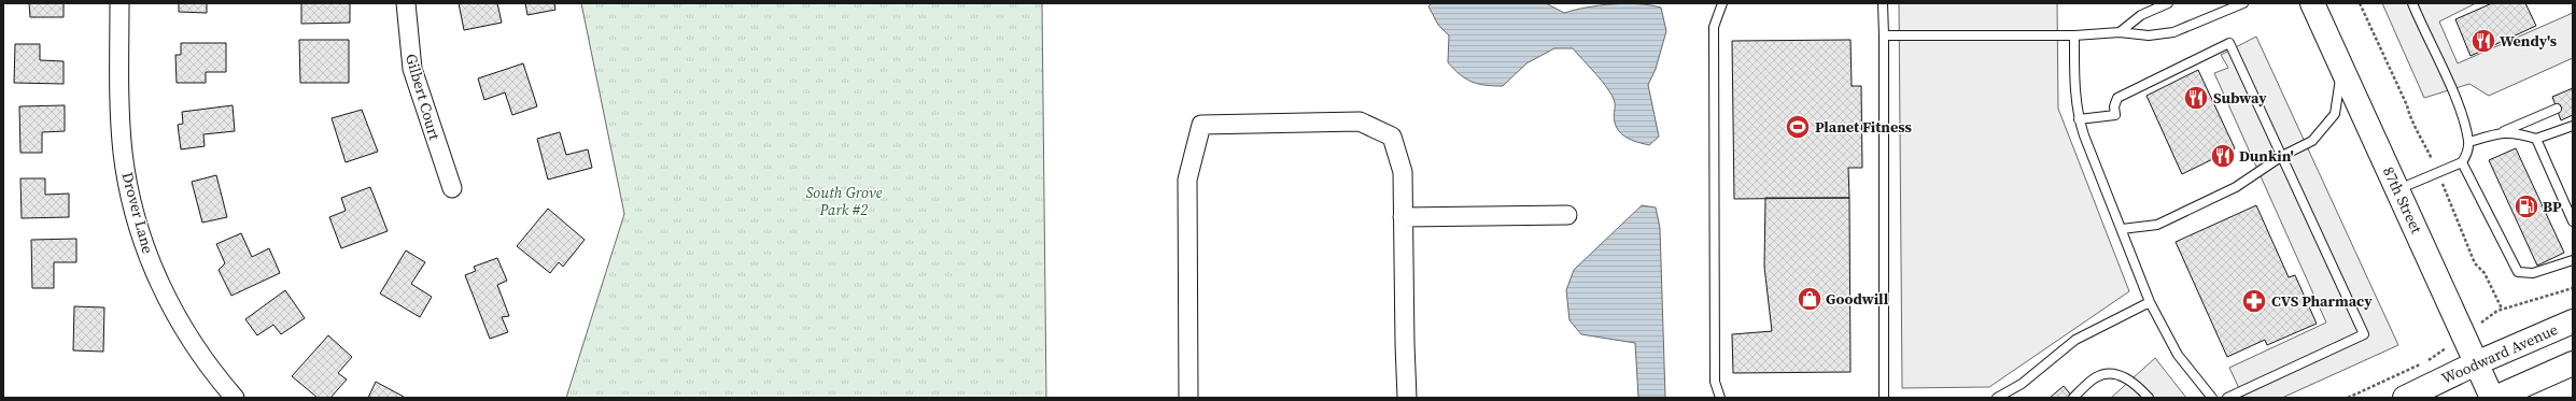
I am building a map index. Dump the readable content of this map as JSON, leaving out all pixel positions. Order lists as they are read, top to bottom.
{
  "streets": {
    "main road": ["87th Street", "Woodward Avenue"],
    "street": ["Gilbert Court", "Drover Lane"]
  },
  "crossings": [
    ["87th Street", "Woodward Avenue"]
  ],
  "parks": ["South Grove Park #2"],
  "places": {
    "restaurant": ["Wendy's", "Subway", "Dunkin'"],
    "sports": ["Planet Fitness"],
    "fuel station": ["BP"],
    "shop": ["Goodwill"],
    "pharmacy": ["CVS Pharmacy"]
  }
}
